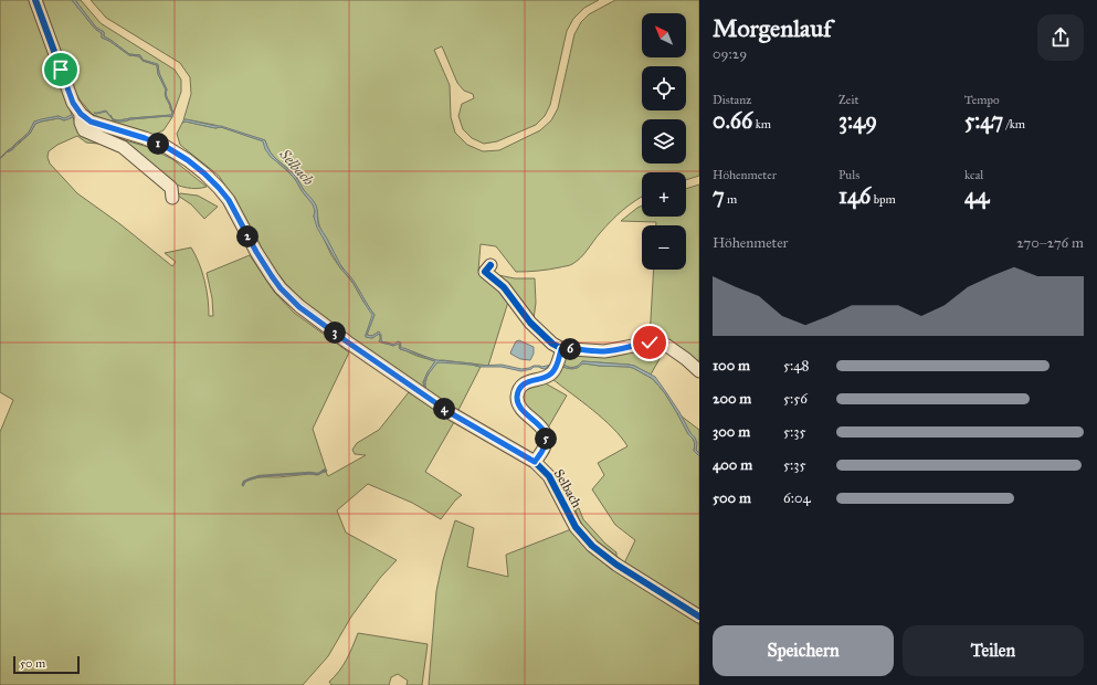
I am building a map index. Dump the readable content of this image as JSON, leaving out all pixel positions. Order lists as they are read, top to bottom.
{
  "streets": {
    "street": ["Selbach"]
  },
  "water": ["Selbach"],
  "scale_bar": "50 m",
  "north": "top left",
  "page": {
    "heading": ["Morgenlauf", "09:29"],
    "map_buttons": ["+", "−"],
    "stats": [
      ["Distanz", "0.66 km"],
      ["Zeit", "3:49"],
      ["Tempo", "5:47 /km"],
      ["Höhenmeter", "7 m"],
      ["Puls", "146 bpm"],
      ["kcal", "44"]
    ],
    "pins": [
      "1",
      "2",
      "3",
      "6",
      "4",
      "5"
    ],
    "chart": ["Höhenmeter", "270–276 m"],
    "list": [
      {
        "name": "100 m",
        "note": "5:48"
      },
      {
        "name": "200 m",
        "note": "5:56"
      },
      {
        "name": "300 m",
        "note": "5:35"
      },
      {
        "name": "400 m",
        "note": "5:35"
      },
      {
        "name": "500 m",
        "note": "6:04"
      }
    ],
    "buttons": ["Speichern", "Teilen"],
    "scale": "50 m"
  }
}
